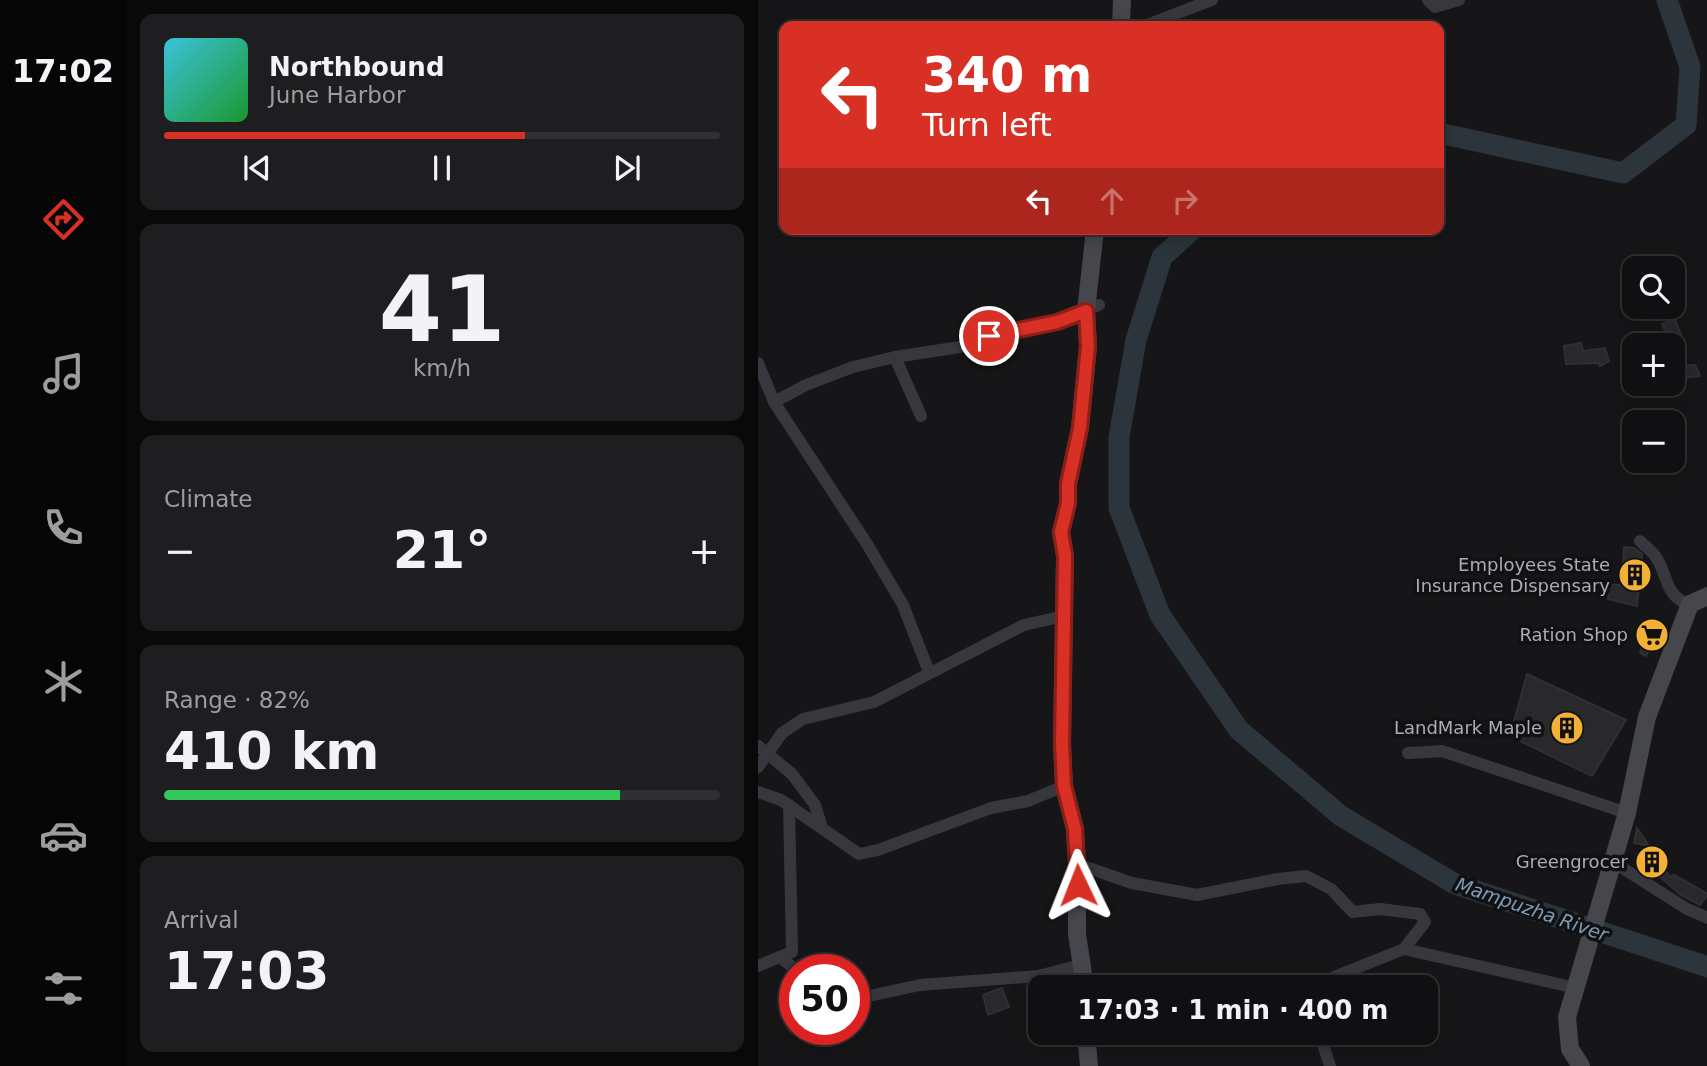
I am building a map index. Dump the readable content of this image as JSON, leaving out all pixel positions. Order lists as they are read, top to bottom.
{
  "water": ["Mampuzha River"],
  "places": {
    "building": ["Employees State Insurance Dispensary", "LandMark Maple", "Greengrocer"],
    "supermarket": ["Ration Shop"]
  },
  "page": {
    "tabs": "17:02",
    "turn": ["340 m", "Turn left"],
    "song": ["Northbound", "June Harbor"],
    "tile": [
      ["41", "km/h"],
      "Climate",
      ["Range · 82%", "410 km"],
      ["Arrival", "17:03"]
    ],
    "map_buttons": ["+", "−"],
    "heat": ["−", "21°", "+"],
    "limit": "50",
    "trip": "17:03 · 1 min · 400 m"
  }
}
